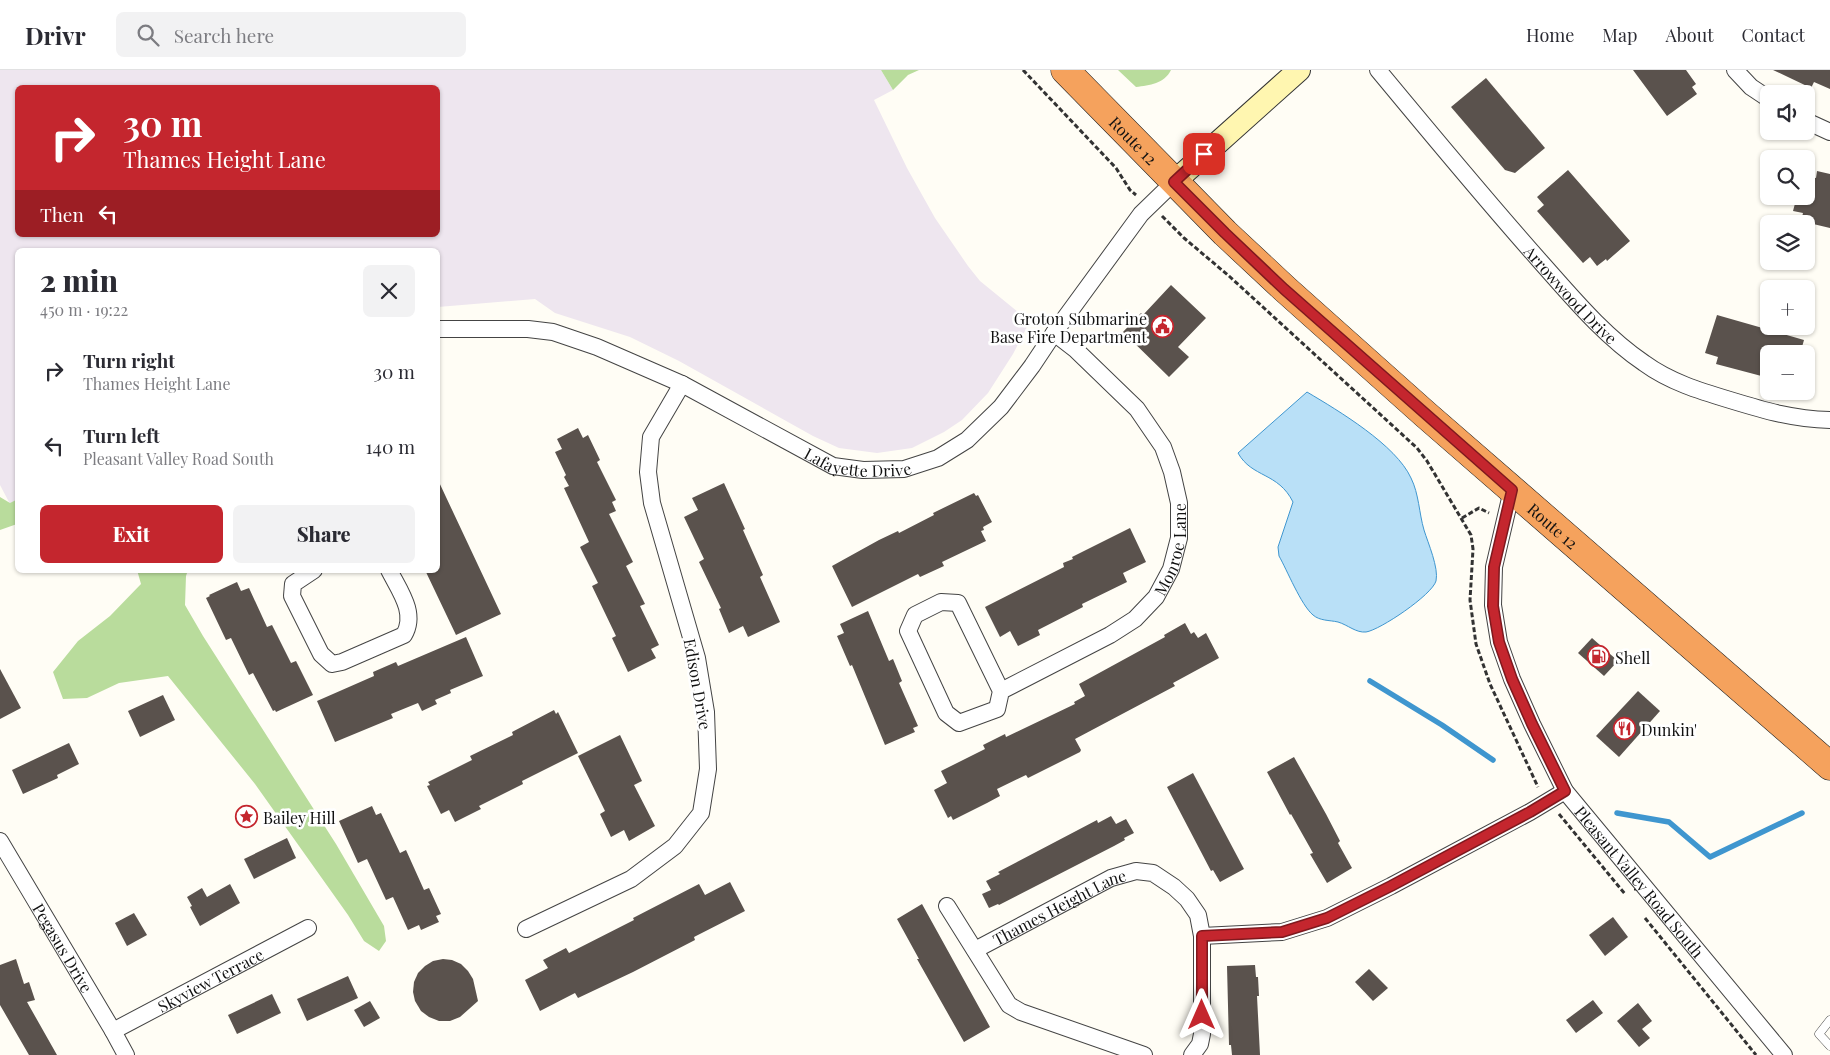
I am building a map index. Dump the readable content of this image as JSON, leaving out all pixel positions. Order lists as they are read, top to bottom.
{
  "streets": {
    "highway": ["Route 12"],
    "street": [
      "Arrowwood Drive",
      "Lafayette Drive",
      "Monroe Lane",
      "Edison Drive",
      "Pleasant Valley Road South",
      "Thames Height Lane",
      "Pegasus Drive",
      "Skyview Terrace"
    ]
  },
  "crossings": [
    ["Route 12", "Lafayette Drive"],
    ["Route 12", "Pleasant Valley Road South"],
    ["Lafayette Drive", "Monroe Lane"],
    ["Lafayette Drive", "Edison Drive"],
    ["Pegasus Drive", "Skyview Terrace"]
  ],
  "places": {
    "public building": ["Groton Submarine Base Fire Department"],
    "fuel station": ["Shell"],
    "restaurant": ["Dunkin'"],
    "place": ["Bailey Hill"]
  },
  "page": {
    "header": "Drivr",
    "search": "Search here",
    "nav": [
      "Home",
      "Map",
      "About",
      "Contact"
    ],
    "map_buttons": ["+", "−"],
    "turn": ["30 m", "Thames Height Lane"],
    "then": "Then",
    "heading": ["2 min", "450 m · 19:22"],
    "list": [
      {
        "name": "Turn right",
        "note": "Thames Height Lane",
        "value": "30 m"
      },
      {
        "name": "Turn left",
        "note": "Pleasant Valley Road South",
        "value": "140 m"
      }
    ],
    "buttons": ["Exit", "Share"]
  }
}
